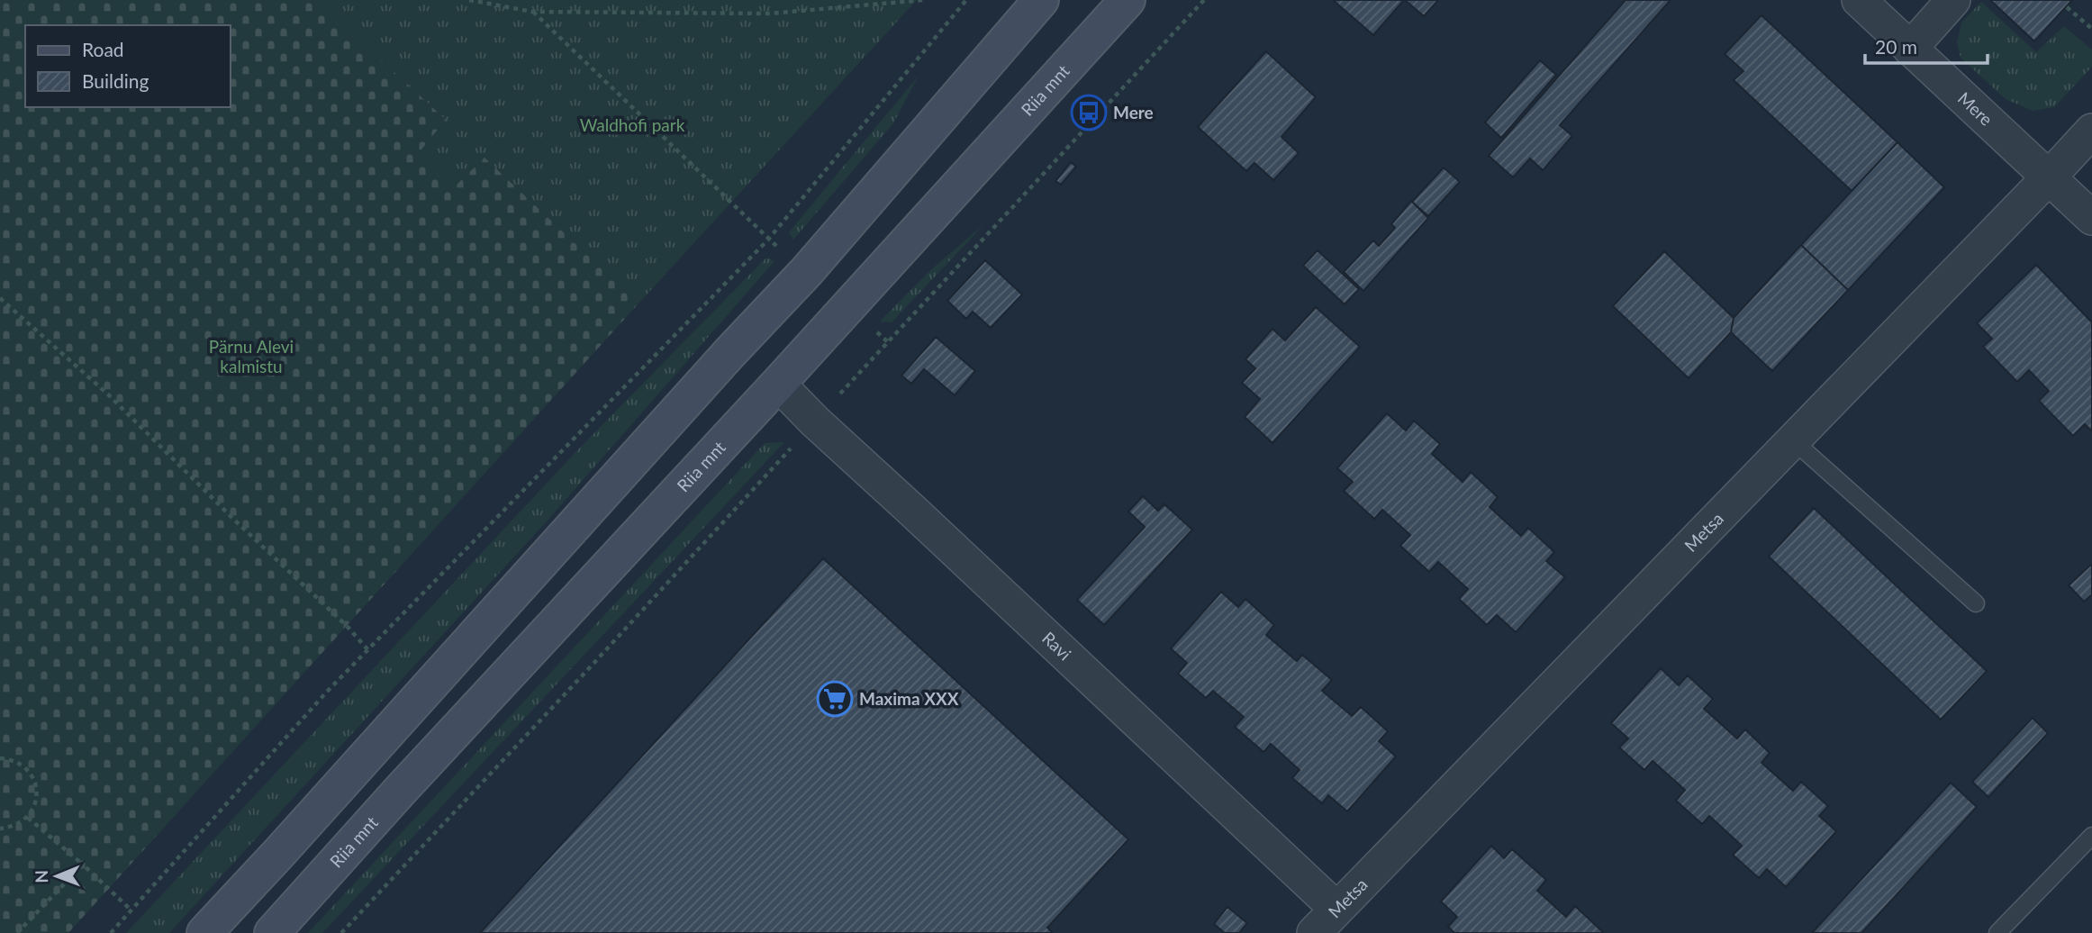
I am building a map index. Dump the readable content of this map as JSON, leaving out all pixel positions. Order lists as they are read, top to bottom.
{
  "streets": {
    "main road": ["Riia mnt"],
    "street": ["Mere", "Metsa", "Ravi"]
  },
  "crossings": [
    ["Riia mnt", "Ravi"],
    ["Mere", "Metsa"],
    ["Metsa", "Ravi"]
  ],
  "parks": ["Waldhofi park", "Pärnu Alevi kalmistu"],
  "places": {
    "bus stop": ["Mere"],
    "supermarket": ["Maxima XXX"]
  },
  "legend": ["Road", "Building"],
  "scale_bar": "20 m",
  "north": "left"
}
